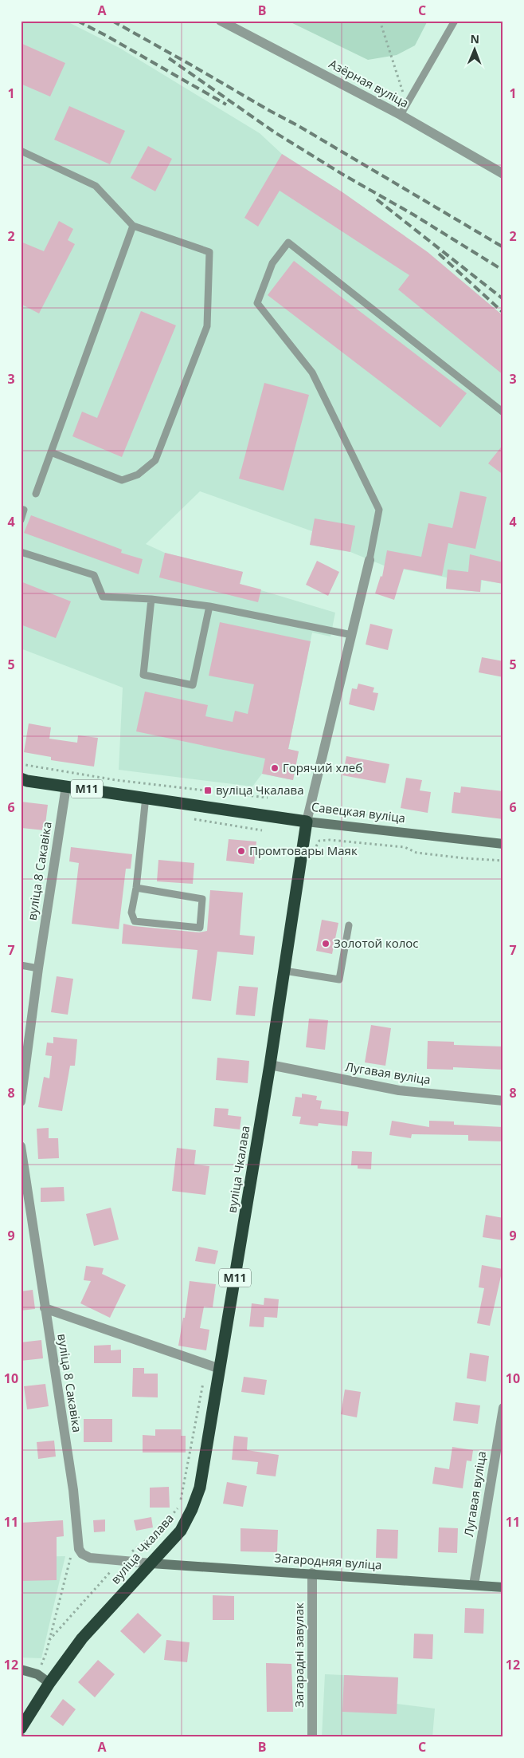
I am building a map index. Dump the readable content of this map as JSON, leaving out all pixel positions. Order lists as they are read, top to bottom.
{
  "streets": {
    "highway": ["М11", "Савецкая вуліца", "вуліца Чкалава"],
    "street": [
      "Азёрная вуліца",
      "вуліца 8 Сакавіка",
      "Лугавая вуліца",
      "Загародняя вуліца",
      "Загарадні завулак"
    ]
  },
  "crossings": [
    ["Савецкая вуліца", "вуліца 8 Сакавіка"],
    ["Савецкая вуліца", "вуліца Чкалава"],
    ["Лугавая вуліца", "вуліца Чкалава"],
    ["Лугавая вуліца", "Загародняя вуліца"],
    ["вуліца Чкалава", "Загародняя вуліца"],
    ["Загародняя вуліца", "Загарадні завулак"]
  ],
  "places": {
    "other": ["Горячий хлеб", "Промтовары Маяк", "Золотой колос"],
    "transit": ["вуліца Чкалава"]
  },
  "north": "top",
  "grid": {
    "columns": ["A", "B", "C"],
    "rows": [
      "1",
      "2",
      "3",
      "4",
      "5",
      "6",
      "7",
      "8",
      "9",
      "10",
      "11",
      "12"
    ]
  }
}
